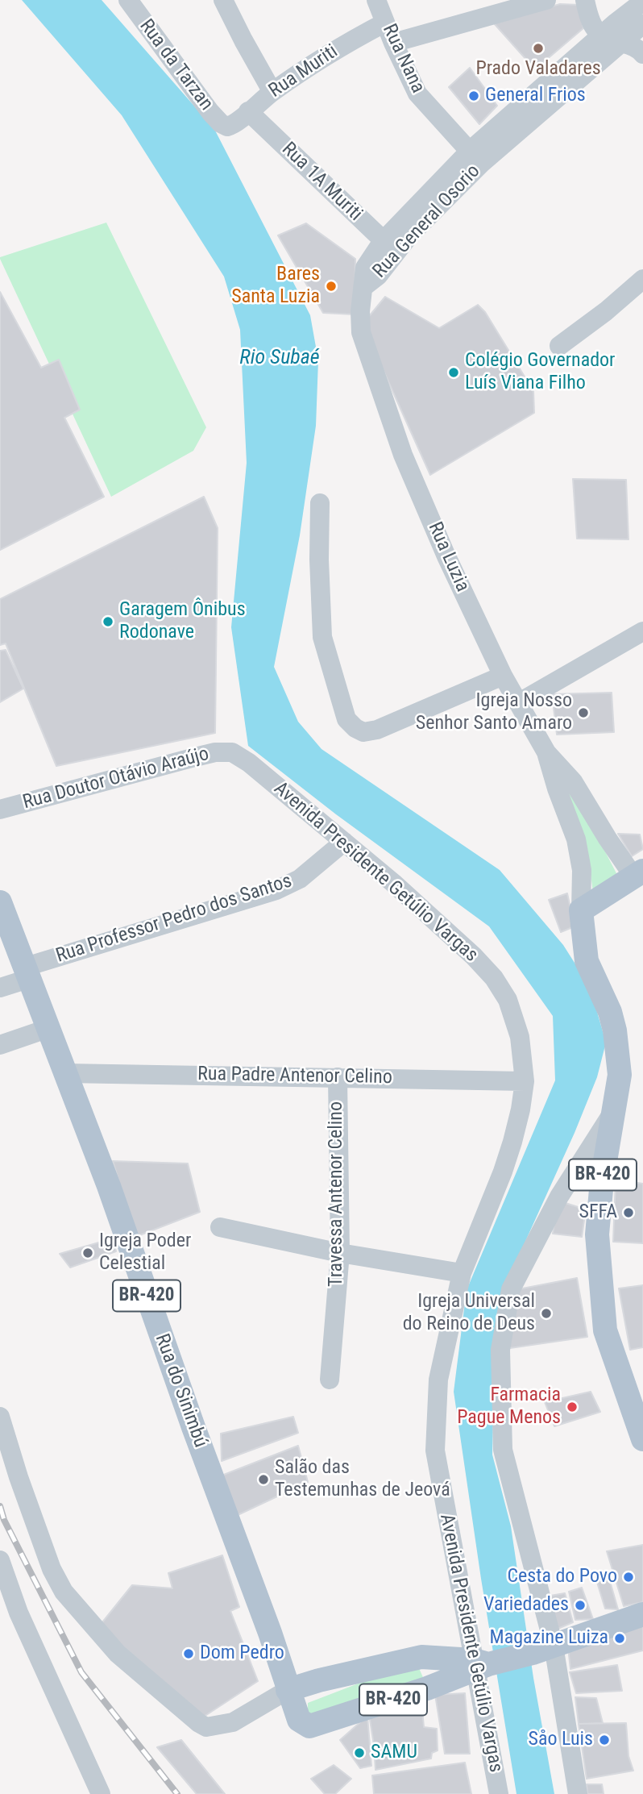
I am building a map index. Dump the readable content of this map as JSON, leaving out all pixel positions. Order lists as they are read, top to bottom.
{
  "streets": {
    "main road": ["BR-420", "Rua do Sinimbú"],
    "street": [
      "Rua Nana",
      "Rua da Tarzan",
      "Rua Muriti",
      "Rua 1A Muriti",
      "Rua General Osorio",
      "Rua Luzia",
      "Rua Doutor Otávio Araújo",
      "Avenida Presidente Getúlio Vargas",
      "Rua Professor Pedro dos Santos",
      "Rua Padre Antenor Celino",
      "Travessa Antenor Celino"
    ]
  },
  "crossings": [
    ["Rua Nana", "Rua Muriti"],
    ["Rua Nana", "Rua General Osorio"],
    ["Rua da Tarzan", "Rua Muriti"],
    ["Rua Muriti", "Rua 1A Muriti"],
    ["Rua 1A Muriti", "Rua General Osorio"],
    ["Rua General Osorio", "Rua Luzia"],
    ["Rua Luzia", "BR-420"],
    ["Rua Doutor Otávio Araújo", "Avenida Presidente Getúlio Vargas"],
    ["Avenida Presidente Getúlio Vargas", "Rua Professor Pedro dos Santos"],
    ["Avenida Presidente Getúlio Vargas", "Rua Padre Antenor Celino"],
    ["Avenida Presidente Getúlio Vargas", "BR-420"],
    ["Rua Professor Pedro dos Santos", "Rua do Sinimbú"],
    ["Rua Padre Antenor Celino", "Travessa Antenor Celino"],
    ["Rua Padre Antenor Celino", "Rua do Sinimbú"],
    ["BR-420", "Rua do Sinimbú"]
  ],
  "water": ["Rio Subaé"],
  "places": [
    "Prado Valadares",
    "General Frios",
    "Bares Santa Luzia",
    "Colégio Governador Luís Viana Filho",
    "Garagem Ônibus Rodonave",
    "Igreja Nosso Senhor Santo Amaro",
    "SFFA",
    "Igreja Poder Celestial",
    "Igreja Universal do Reino de Deus",
    "Farmacia Pague Menos",
    "Salão das Testemunhas de Jeová",
    "Cesta do Povo",
    "Variedades",
    "Magazine Luiza",
    "Dom Pedro",
    "Såo Luis",
    "SAMU"
  ]
}
